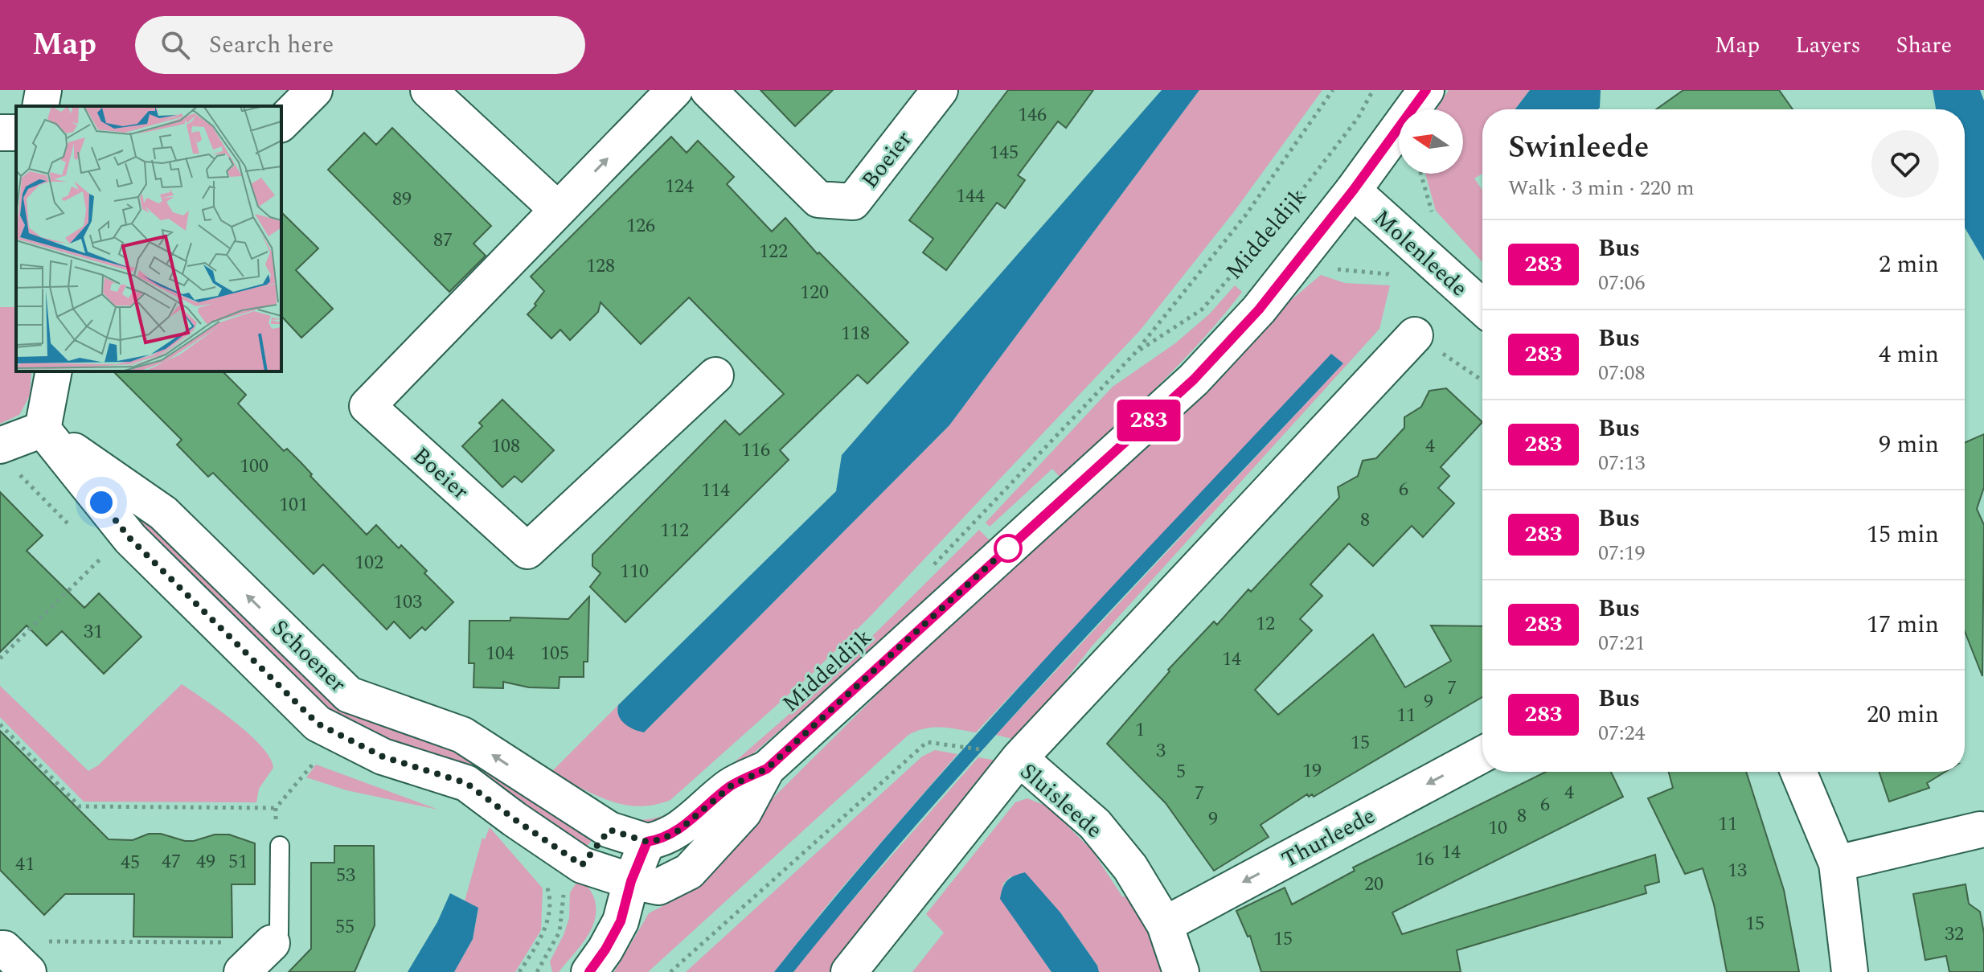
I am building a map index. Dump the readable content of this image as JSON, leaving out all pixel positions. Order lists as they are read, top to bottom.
{
  "streets": {
    "street": [
      "Boeier",
      "Middeldijk",
      "Molenleede",
      "Schoener",
      "Sluisleede",
      "Thurleede"
    ]
  },
  "crossings": [
    ["Middeldijk", "Molenleede"],
    ["Middeldijk", "Schoener"],
    ["Sluisleede", "Thurleede"]
  ],
  "lines": ["bus line 283"],
  "house_numbers": [
    "146",
    "145",
    "124",
    "144",
    "89",
    "126",
    "87",
    "122",
    "128",
    "120",
    "118",
    "108",
    "4",
    "116",
    "100",
    "6",
    "114",
    "101",
    "8",
    "112",
    "102",
    "110",
    "103",
    "12",
    "31",
    "104",
    "105",
    "14",
    "7",
    "9",
    "11",
    "1",
    "15",
    "3",
    "19",
    "5",
    "4",
    "7",
    "6",
    "8",
    "9",
    "11",
    "10",
    "14",
    "16",
    "47",
    "49",
    "51",
    "45",
    "41",
    "13",
    "53",
    "20",
    "15",
    "55",
    "32",
    "15"
  ],
  "north": "left",
  "page": {
    "header": "Map",
    "search": "Search here",
    "nav": ["Map", "Layers", "Share"],
    "on_map": "283",
    "heading": ["Swinleede", "Walk · 3 min · 220 m"],
    "list": [
      {
        "mark": "283",
        "name": "Bus",
        "note": "07:06",
        "value": "2 min"
      },
      {
        "mark": "283",
        "name": "Bus",
        "note": "07:08",
        "value": "4 min"
      },
      {
        "mark": "283",
        "name": "Bus",
        "note": "07:13",
        "value": "9 min"
      },
      {
        "mark": "283",
        "name": "Bus",
        "note": "07:19",
        "value": "15 min"
      },
      {
        "mark": "283",
        "name": "Bus",
        "note": "07:21",
        "value": "17 min"
      },
      {
        "mark": "283",
        "name": "Bus",
        "note": "07:24",
        "value": "20 min"
      }
    ]
  }
}
